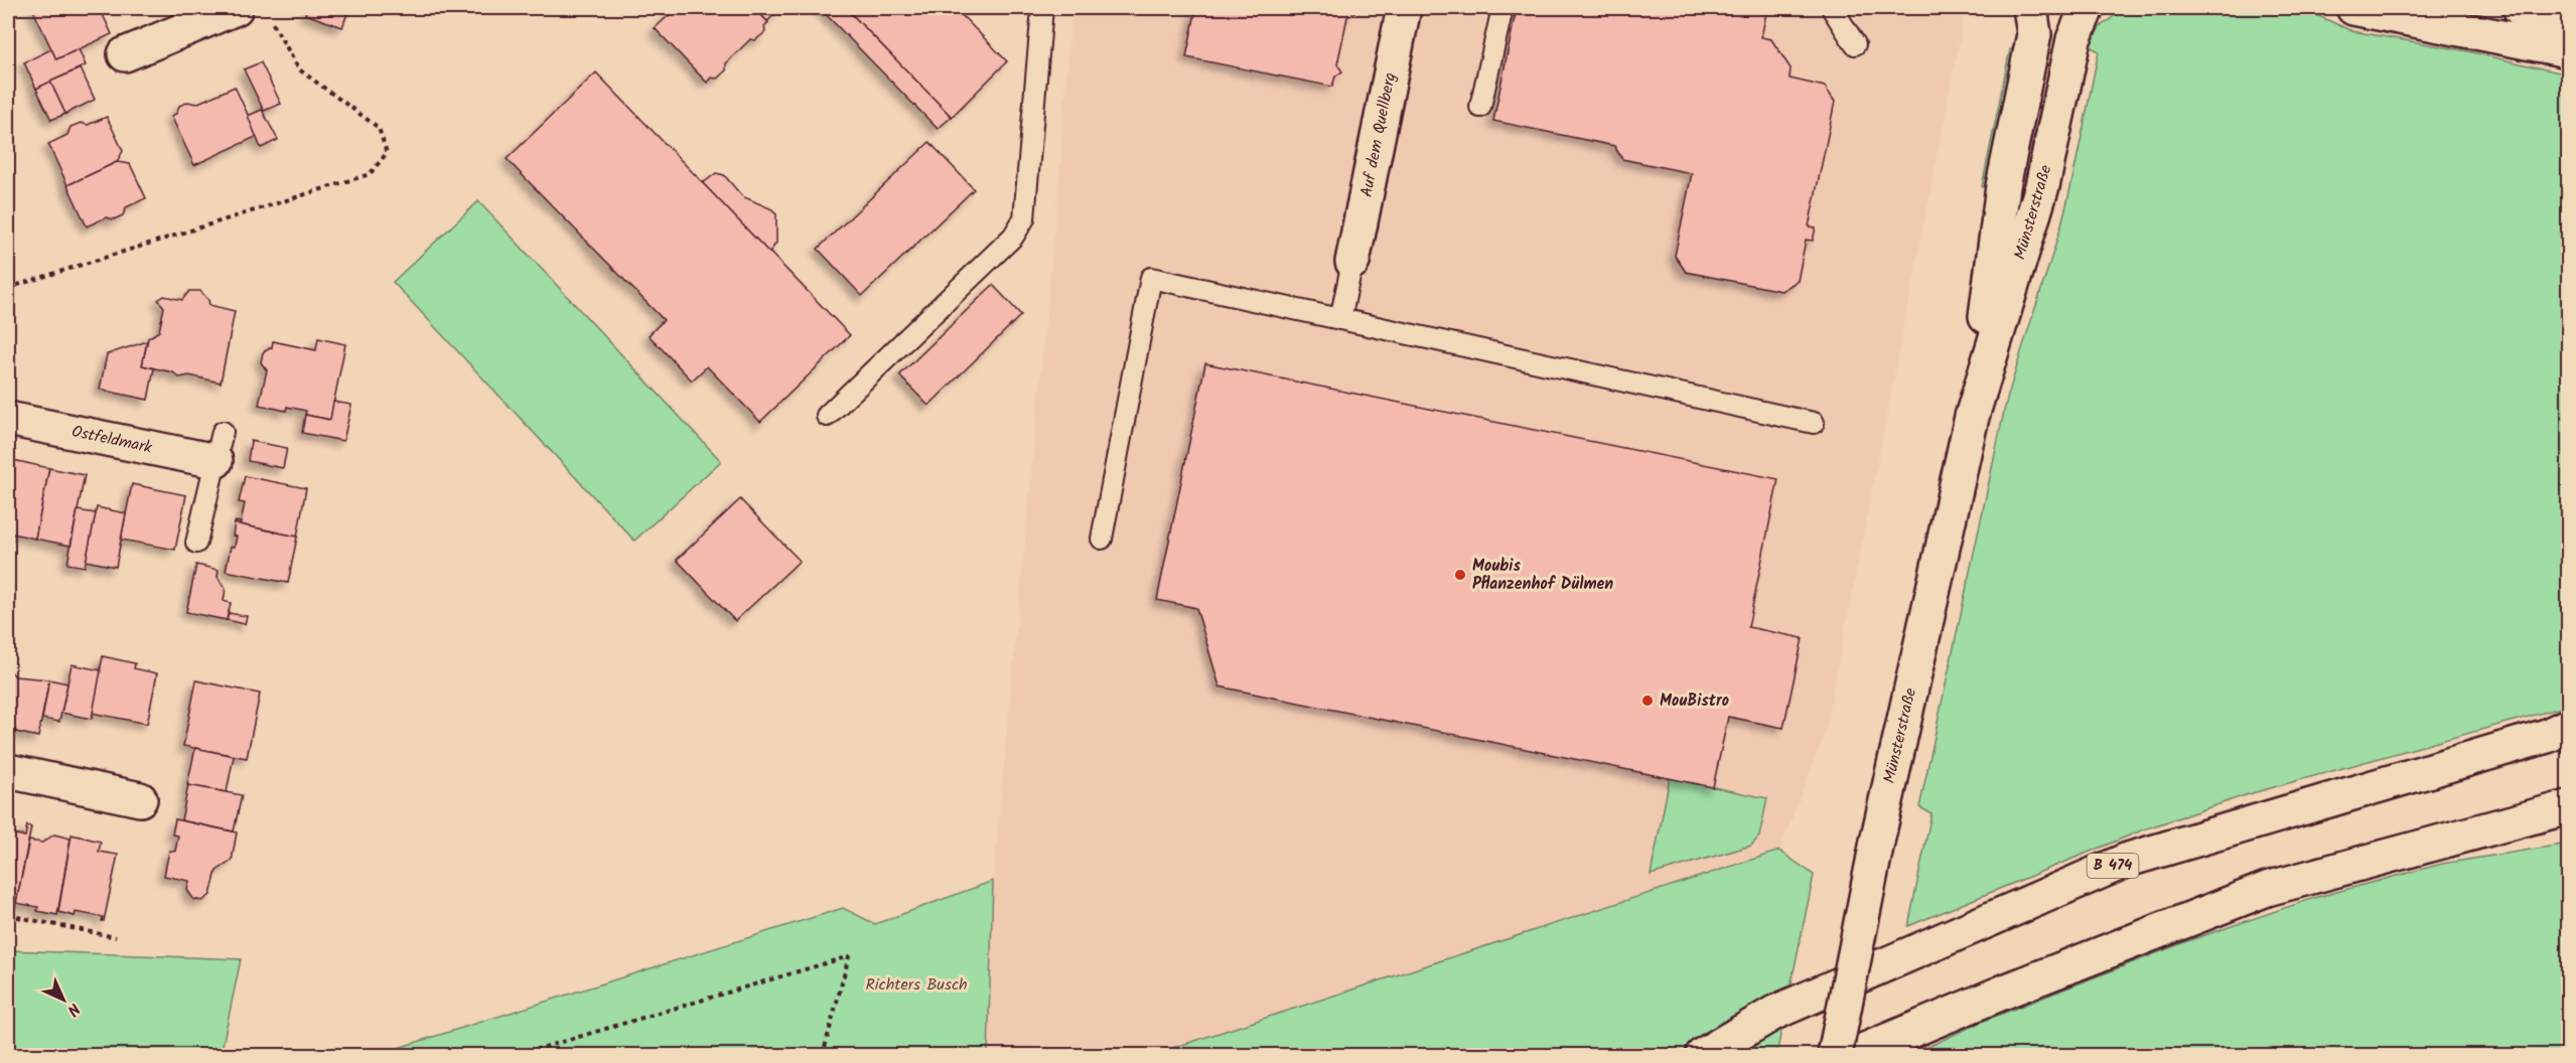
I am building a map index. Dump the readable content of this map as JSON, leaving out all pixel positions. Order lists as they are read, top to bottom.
{
  "streets": {
    "main road": [
      "Auf dem Quellberg",
      "Münsterstraße",
      "Ostfeldmark",
      "B 474"
    ]
  },
  "parks": ["Richters Busch"],
  "places": ["Moubis Pflanzenhof Dülmen", "MouBistro"],
  "north": "bottom right"
}
